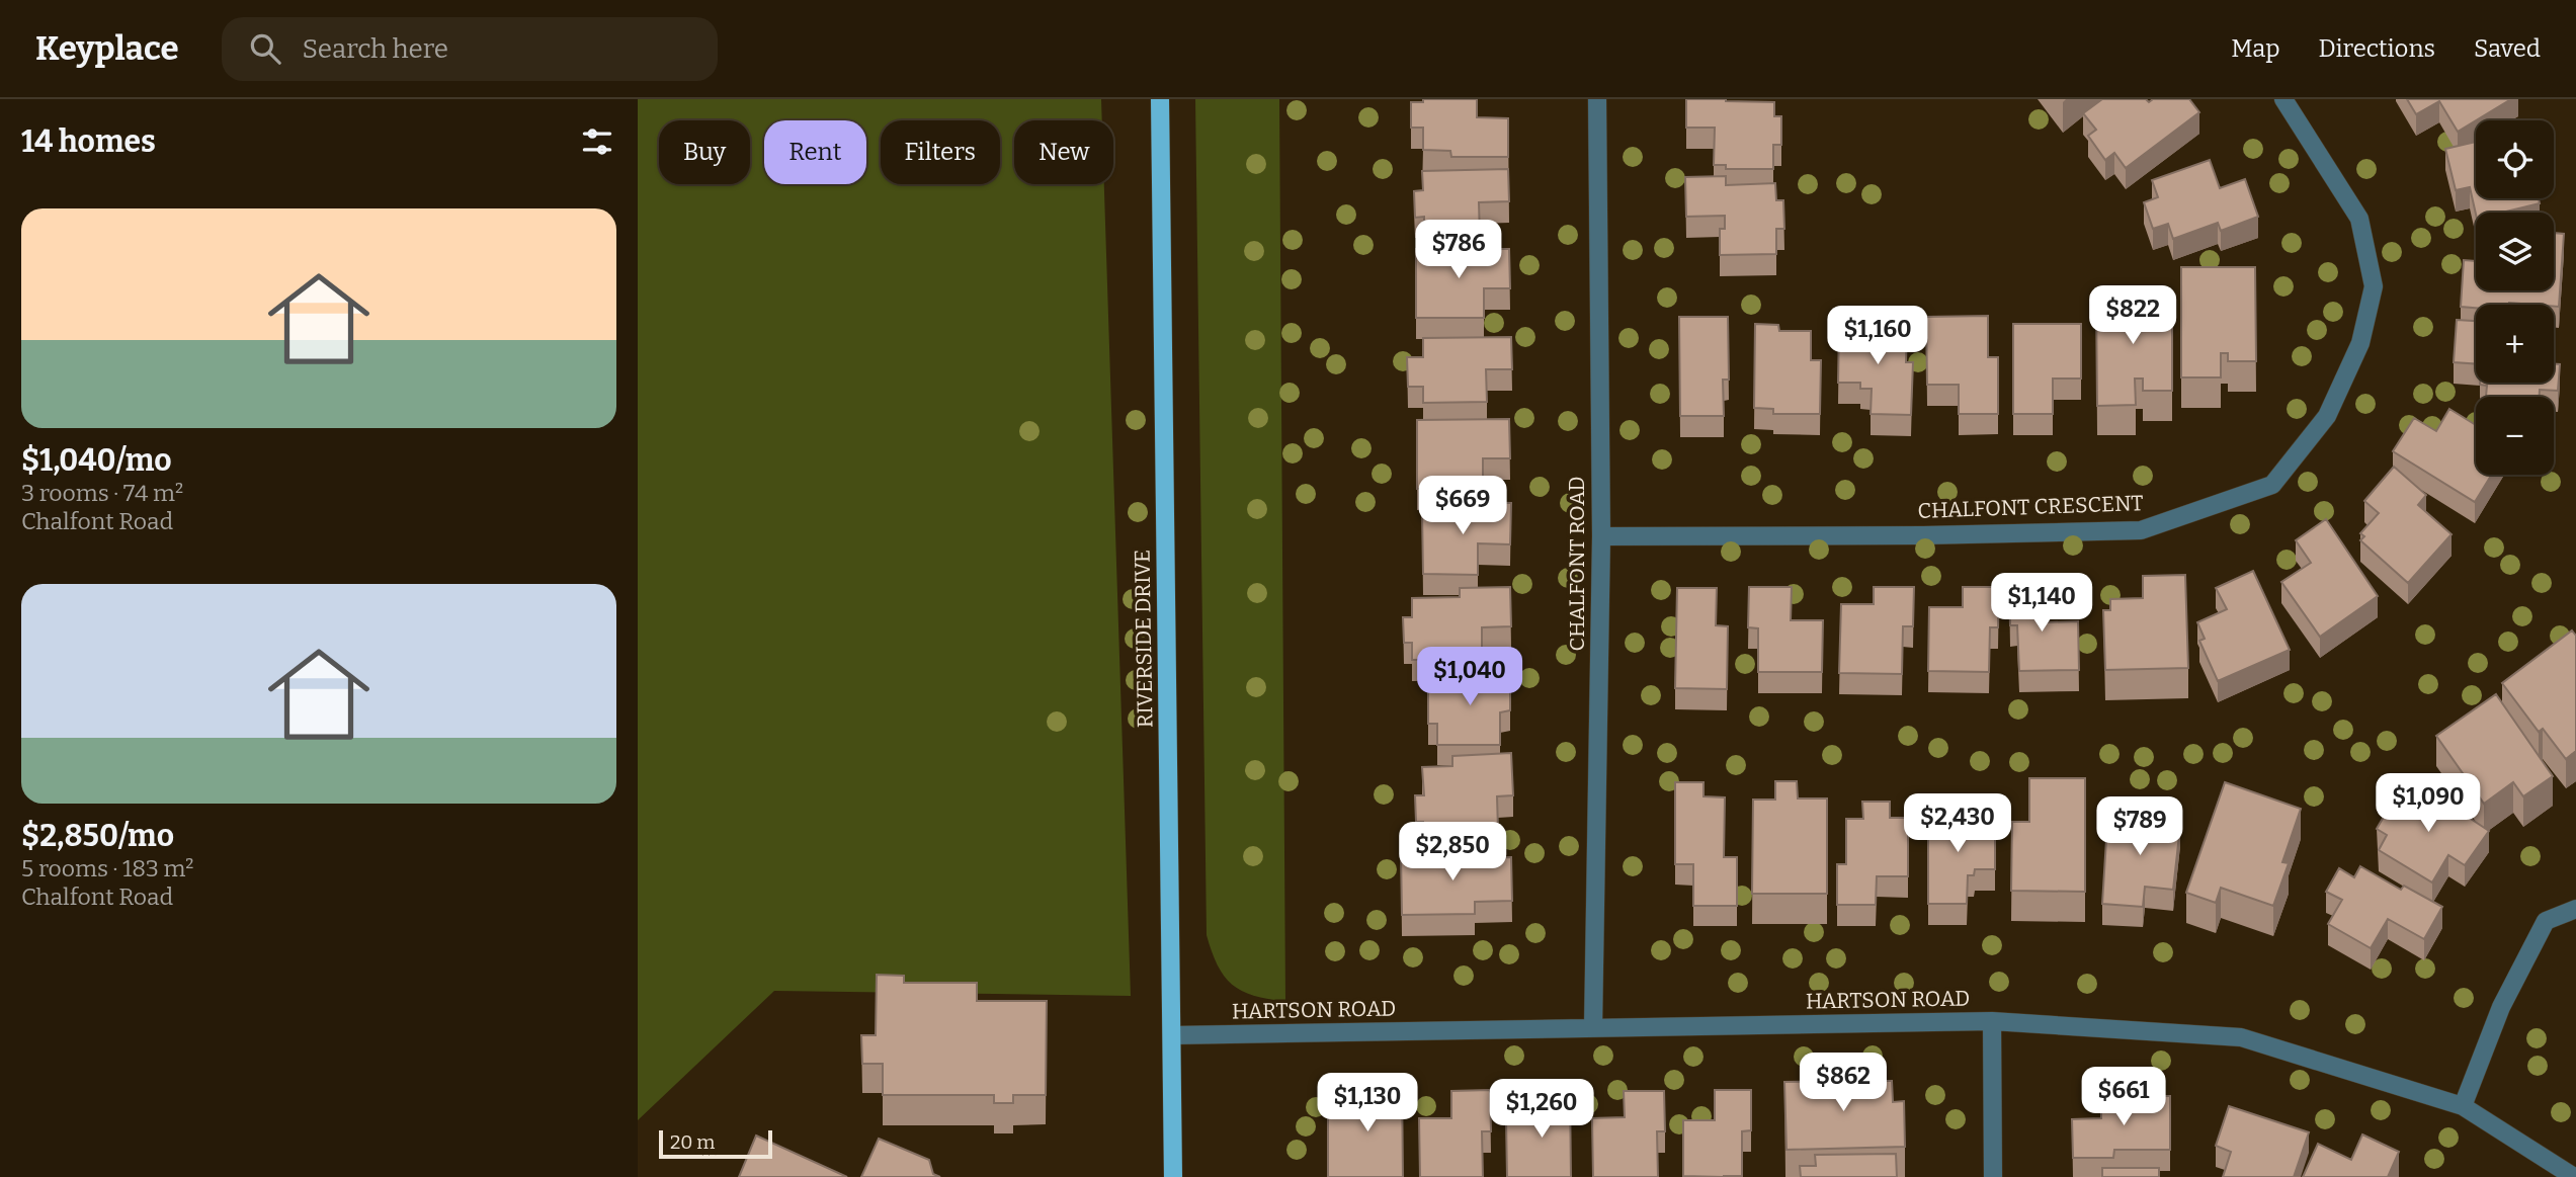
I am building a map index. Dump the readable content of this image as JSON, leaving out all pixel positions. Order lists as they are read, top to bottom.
{
  "streets": {
    "main road": ["RIVERSIDE DRIVE"],
    "street": ["CHALFONT CRESCENT", "CHALFONT ROAD", "HARTSON ROAD"]
  },
  "crossings": [
    ["CHALFONT CRESCENT", "CHALFONT ROAD"],
    ["CHALFONT ROAD", "HARTSON ROAD"],
    ["RIVERSIDE DRIVE", "HARTSON ROAD"]
  ],
  "scale_bar": "20 m",
  "page": {
    "header": "Keyplace",
    "search": "Search here",
    "nav": ["Map", "Directions", "Saved"],
    "heading": "14 homes",
    "map_buttons": ["+", "−"],
    "chip": [
      "Buy",
      "Rent",
      "Filters",
      "New"
    ],
    "list": [
      {
        "name": "$1,040/mo",
        "note": "3 rooms · 74 m² · Chalfont Road"
      },
      {
        "name": "$2,850/mo",
        "note": "5 rooms · 183 m² · Chalfont Road"
      }
    ],
    "price": [
      "$786",
      "$822",
      "$1,160",
      "$669",
      "$1,140",
      "$1,040",
      "$1,090",
      "$2,430",
      "$789",
      "$2,850",
      "$862",
      "$661",
      "$1,130",
      "$1,260"
    ],
    "scale": "20 m"
  }
}
